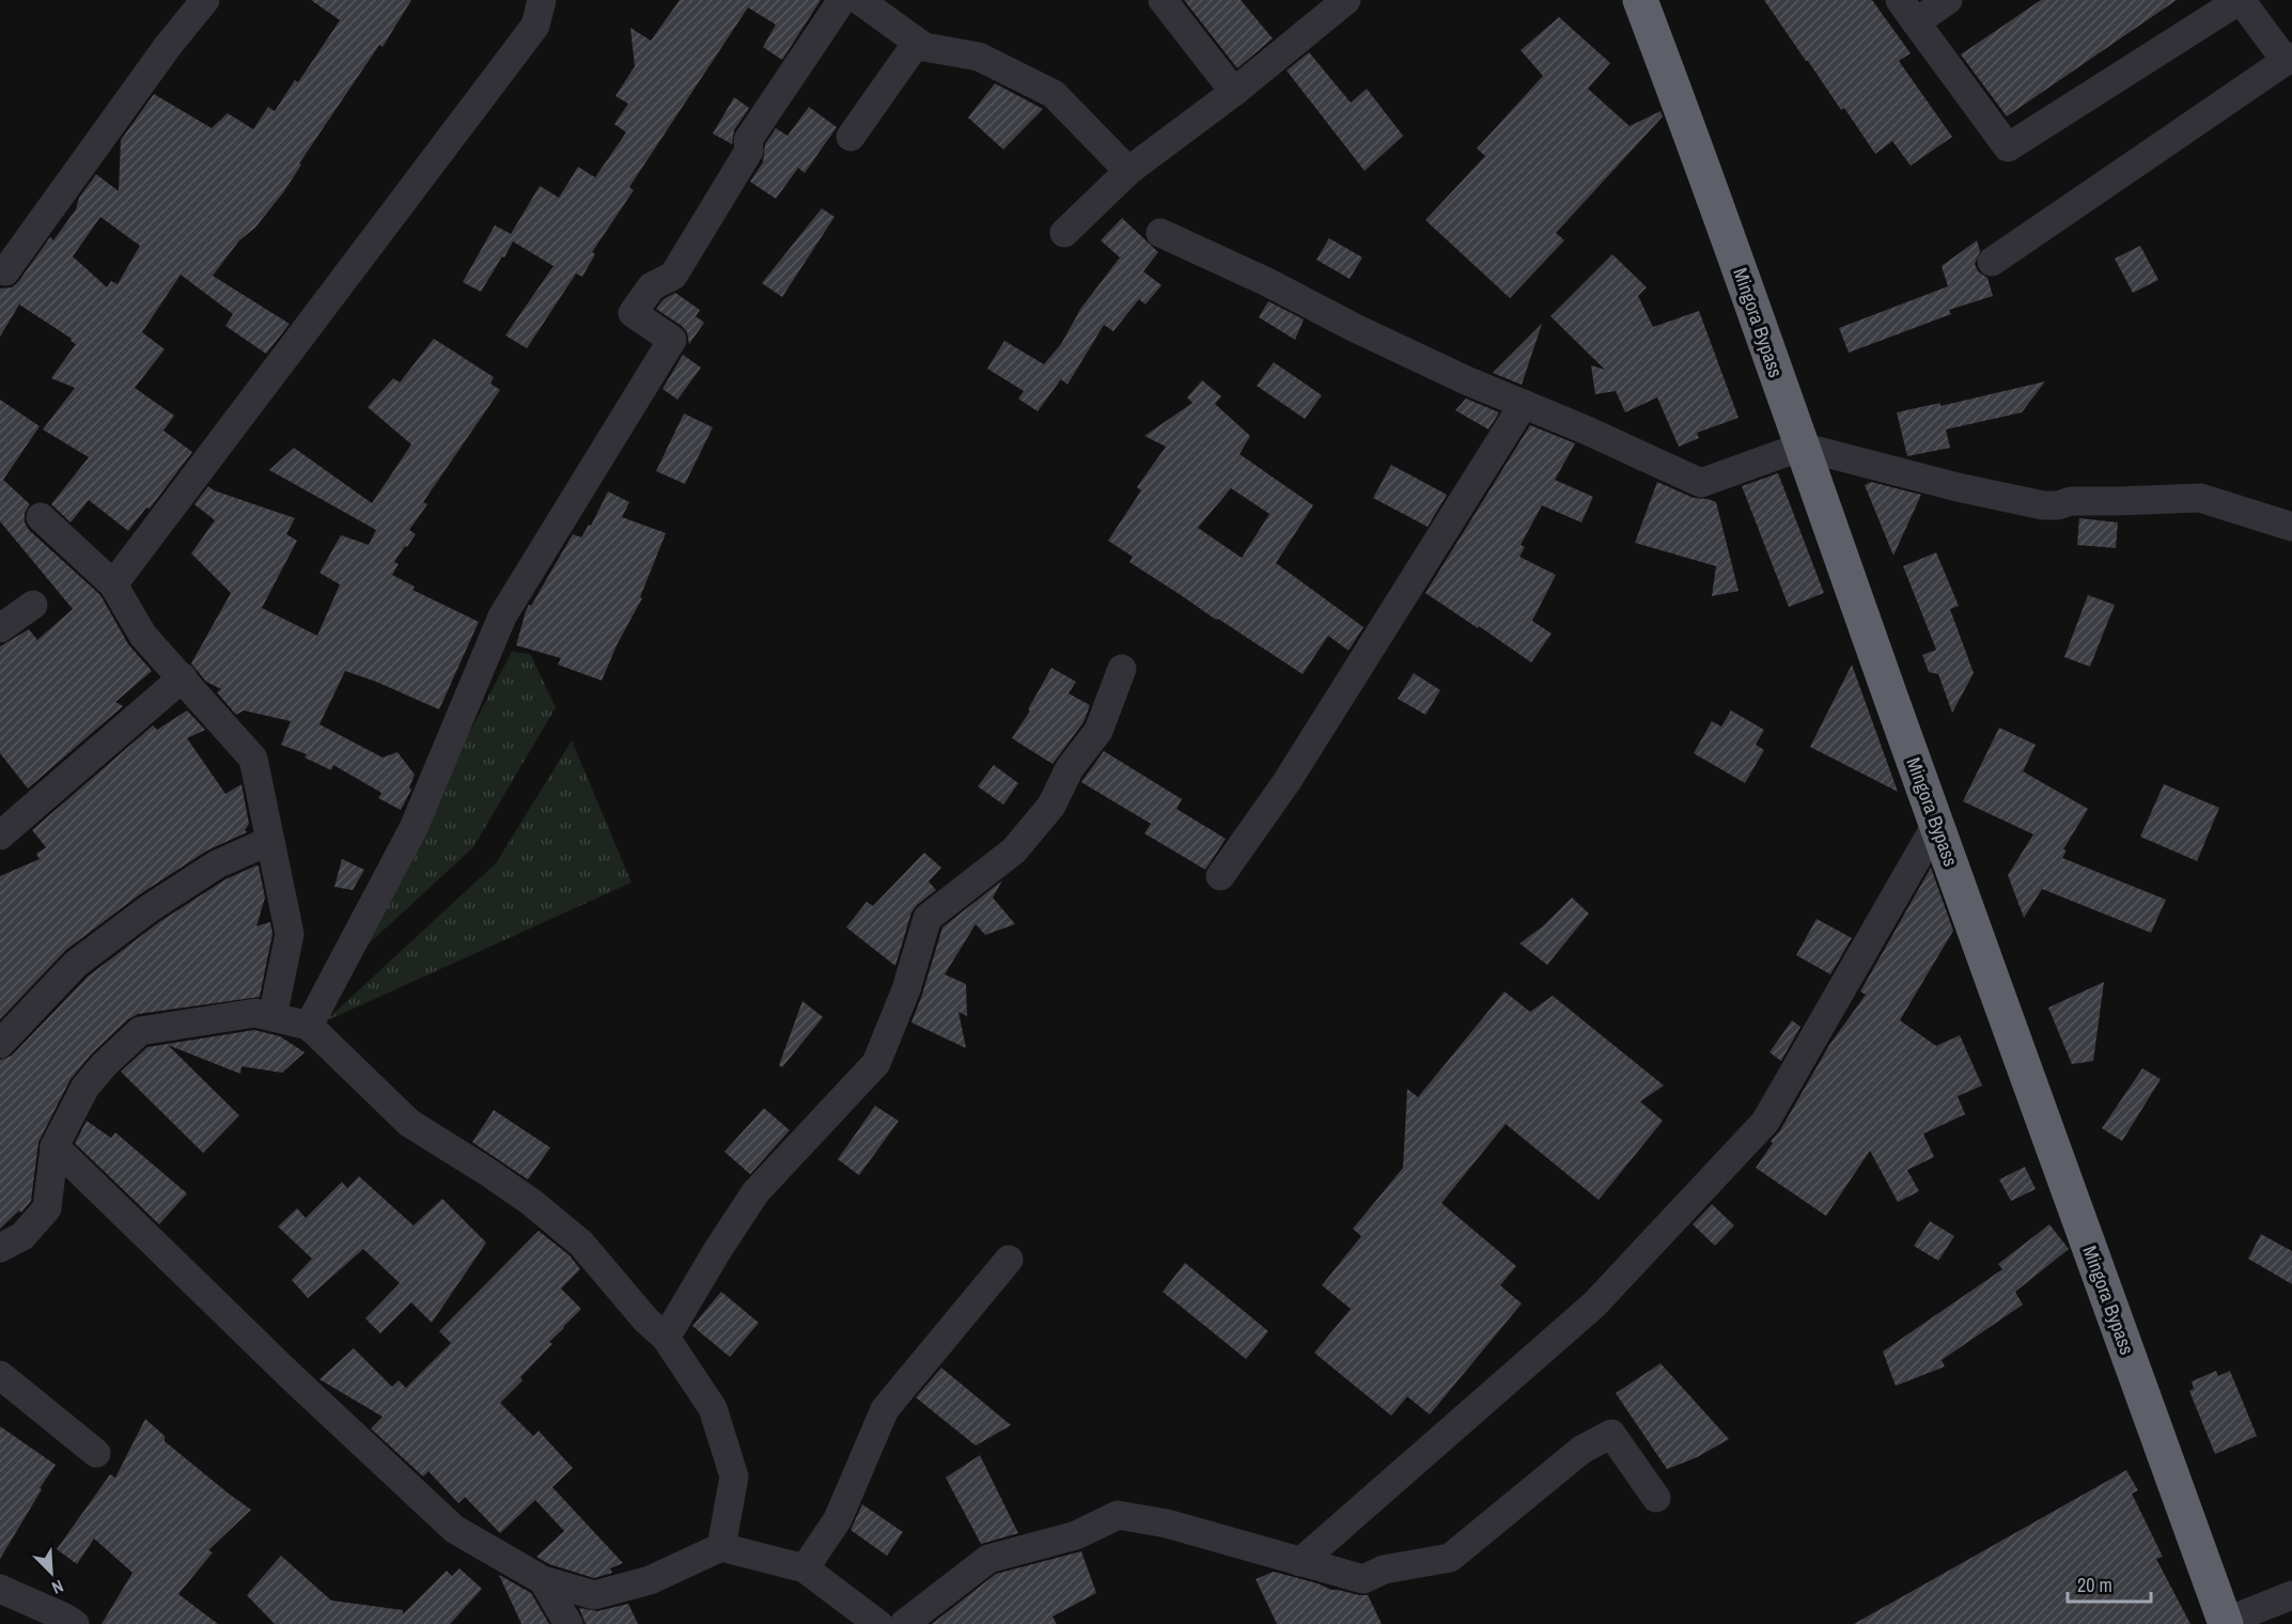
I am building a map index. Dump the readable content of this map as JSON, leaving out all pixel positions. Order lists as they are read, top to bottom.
{
  "streets": {
    "highway": ["Mingora Bypass"]
  },
  "scale_bar": "20 m",
  "north": "bottom right"
}
